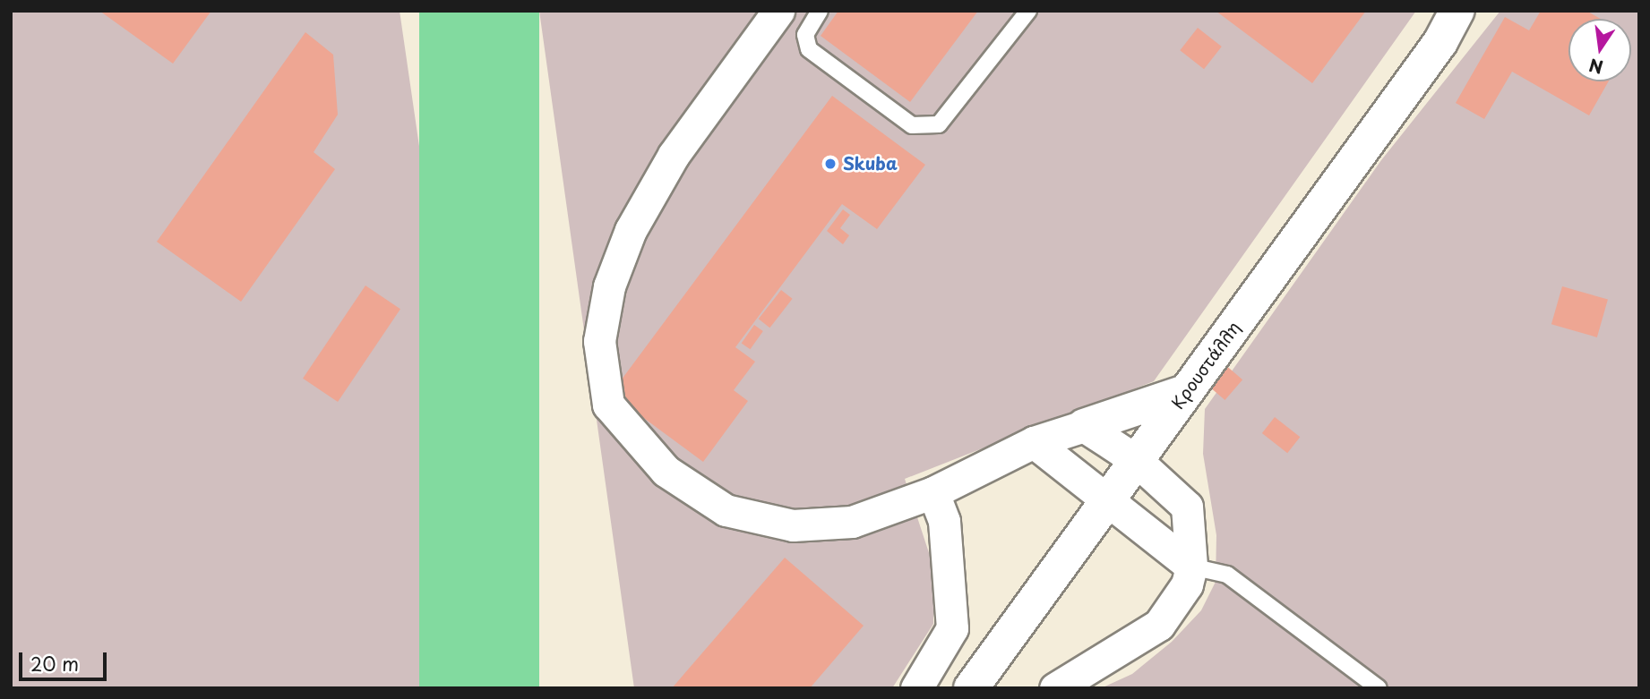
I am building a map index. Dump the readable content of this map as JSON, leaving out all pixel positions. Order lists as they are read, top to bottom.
{
  "streets": {
    "street": ["Κρουστάλλη"]
  },
  "places": ["Skuba"],
  "scale_bar": "20 m",
  "north": "bottom"
}
